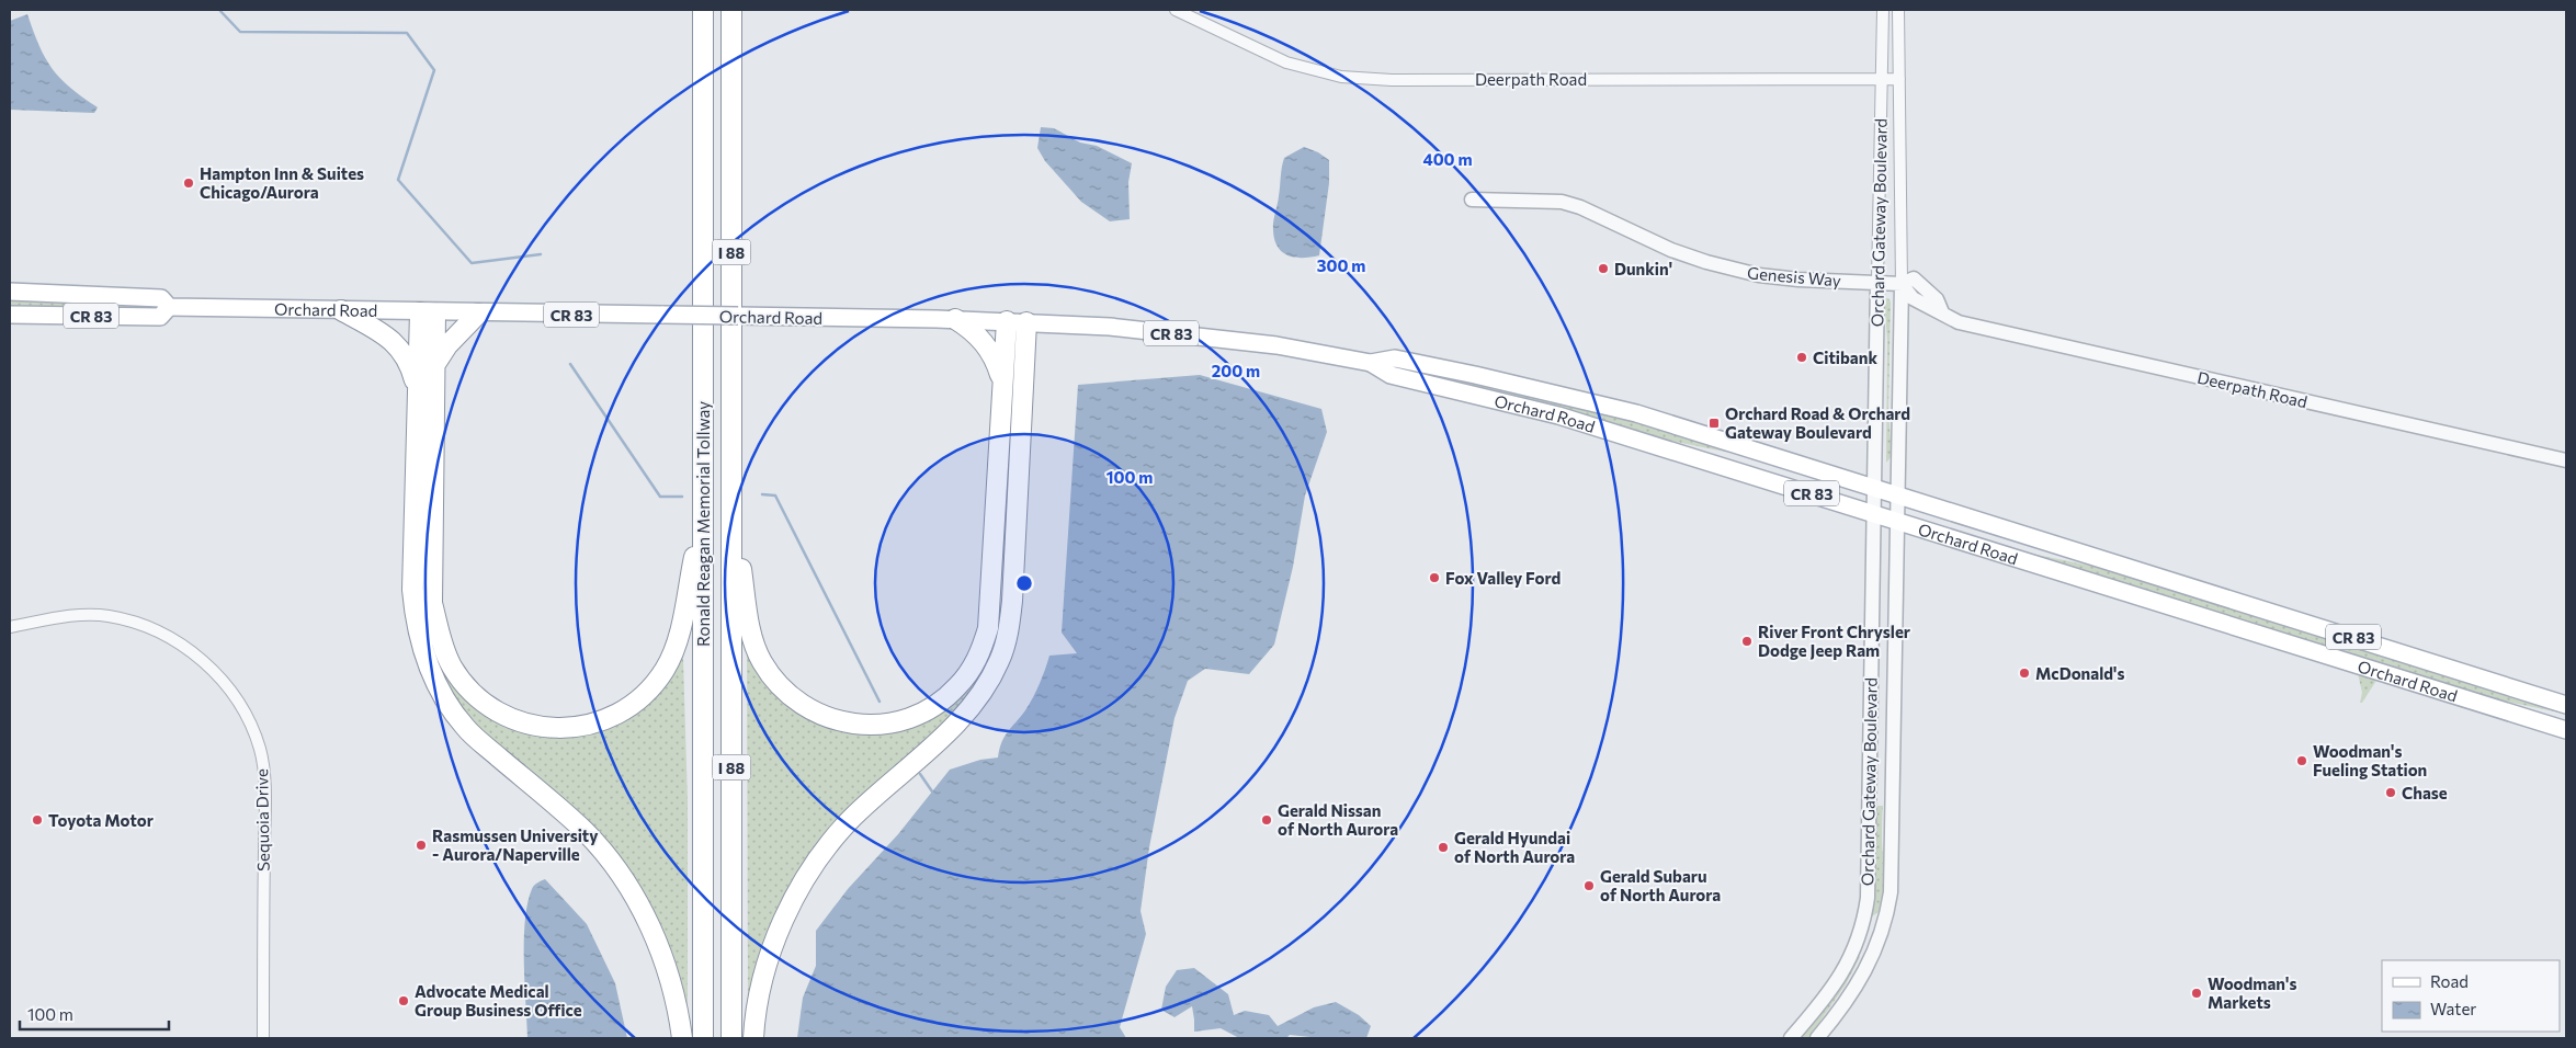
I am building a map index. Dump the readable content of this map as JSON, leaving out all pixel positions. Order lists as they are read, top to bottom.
{
  "streets": {
    "highway": ["I 88", "Ronald Reagan Memorial Tollway"],
    "main road": ["Orchard Road", "CR 83"],
    "street": [
      "Deerpath Road",
      "Orchard Gateway Boulevard",
      "Genesis Way",
      "Sequoia Drive"
    ]
  },
  "crossings": [
    ["Deerpath Road", "Orchard Gateway Boulevard"],
    ["Deerpath Road", "Genesis Way"],
    ["Orchard Gateway Boulevard", "Genesis Way"],
    ["Orchard Gateway Boulevard", "Orchard Road"]
  ],
  "places": {
    "other": [
      "Hampton Inn & Suites Chicago/Aurora",
      "Dunkin'",
      "Citibank",
      "Fox Valley Ford",
      "River Front Chrysler Dodge Jeep Ram",
      "McDonald's",
      "Woodman's Fueling Station",
      "Chase",
      "Toyota Motor",
      "Gerald Nissan of North Aurora",
      "Rasmussen University - Aurora/Naperville",
      "Gerald Hyundai of North Aurora",
      "Gerald Subaru of North Aurora",
      "Woodman's Markets",
      "Advocate Medical Group Business Office"
    ],
    "transit": ["Orchard Road & Orchard Gateway Boulevard"]
  },
  "legend": ["Road", "Water"],
  "scale_bar": "100 m",
  "rings": [
    "400 m",
    "300 m",
    "200 m",
    "100 m"
  ]
}
